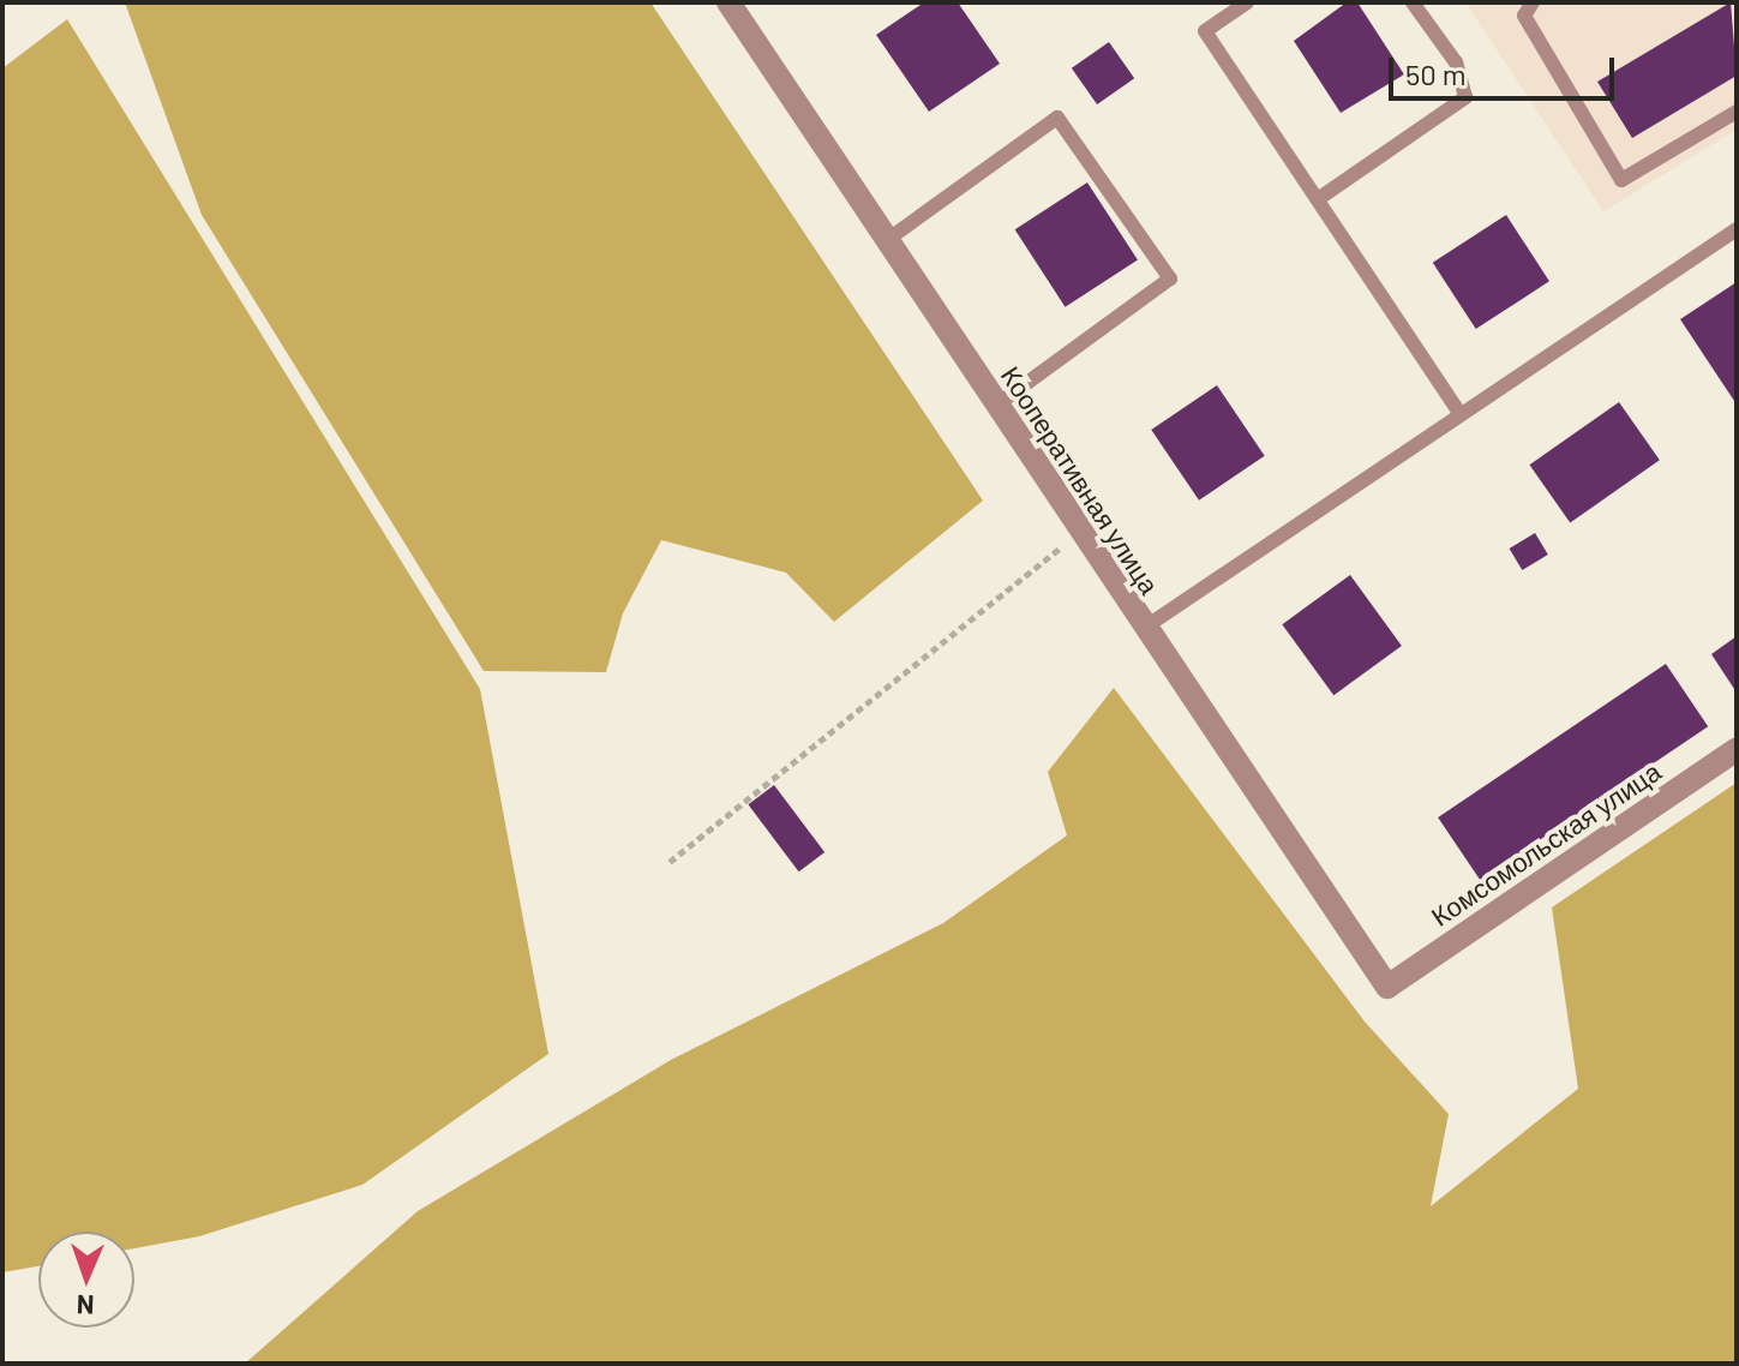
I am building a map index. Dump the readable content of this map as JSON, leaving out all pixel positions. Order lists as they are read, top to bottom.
{
  "streets": {
    "street": ["Кооперативная улица", "Комсомольская улица"]
  },
  "crossings": [
    ["Кооперативная улица", "Комсомольская улица"]
  ],
  "scale_bar": "50 m",
  "north": "bottom"
}
